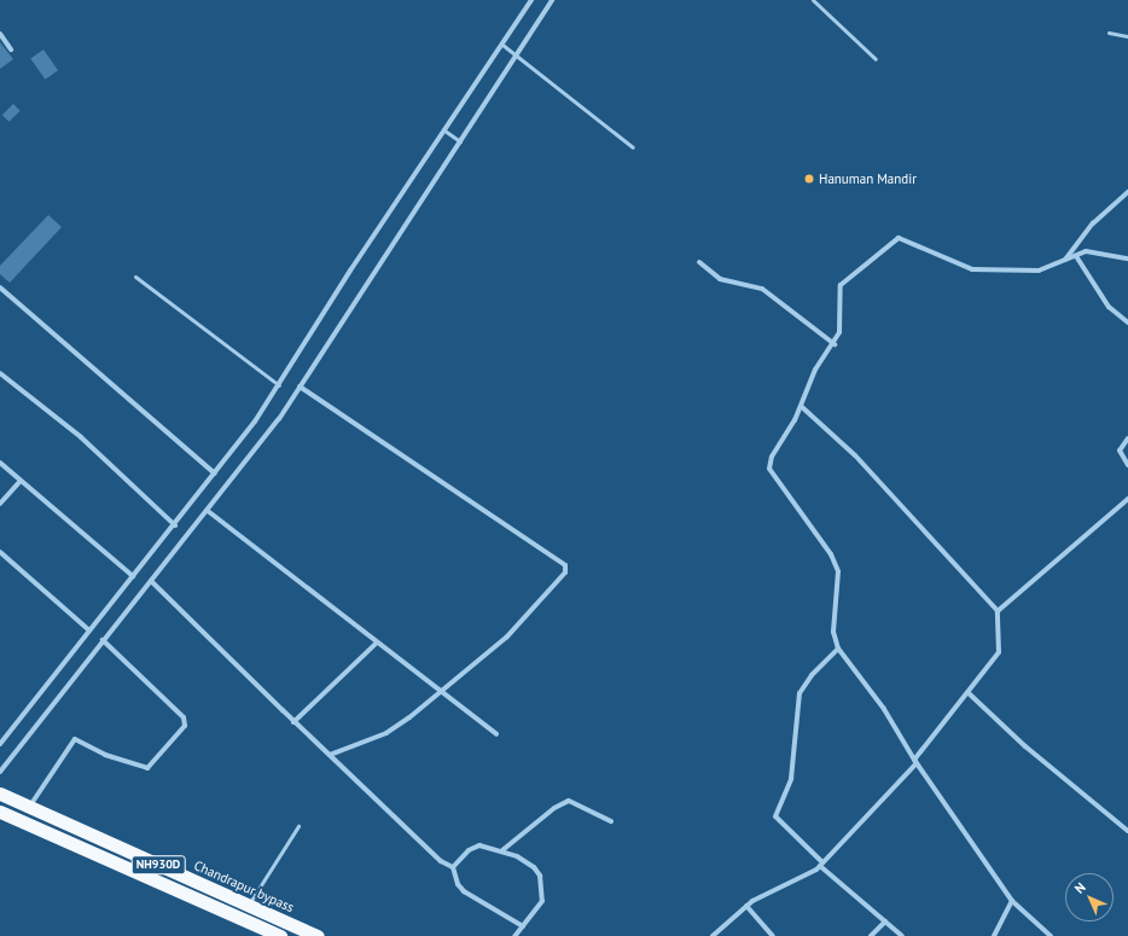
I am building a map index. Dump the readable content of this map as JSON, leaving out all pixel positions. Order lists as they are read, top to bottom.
{
  "streets": {
    "highway": ["NH930D", "Chandrapur bypass"]
  },
  "places": ["Hanuman Mandir"],
  "north": "top left"
}
